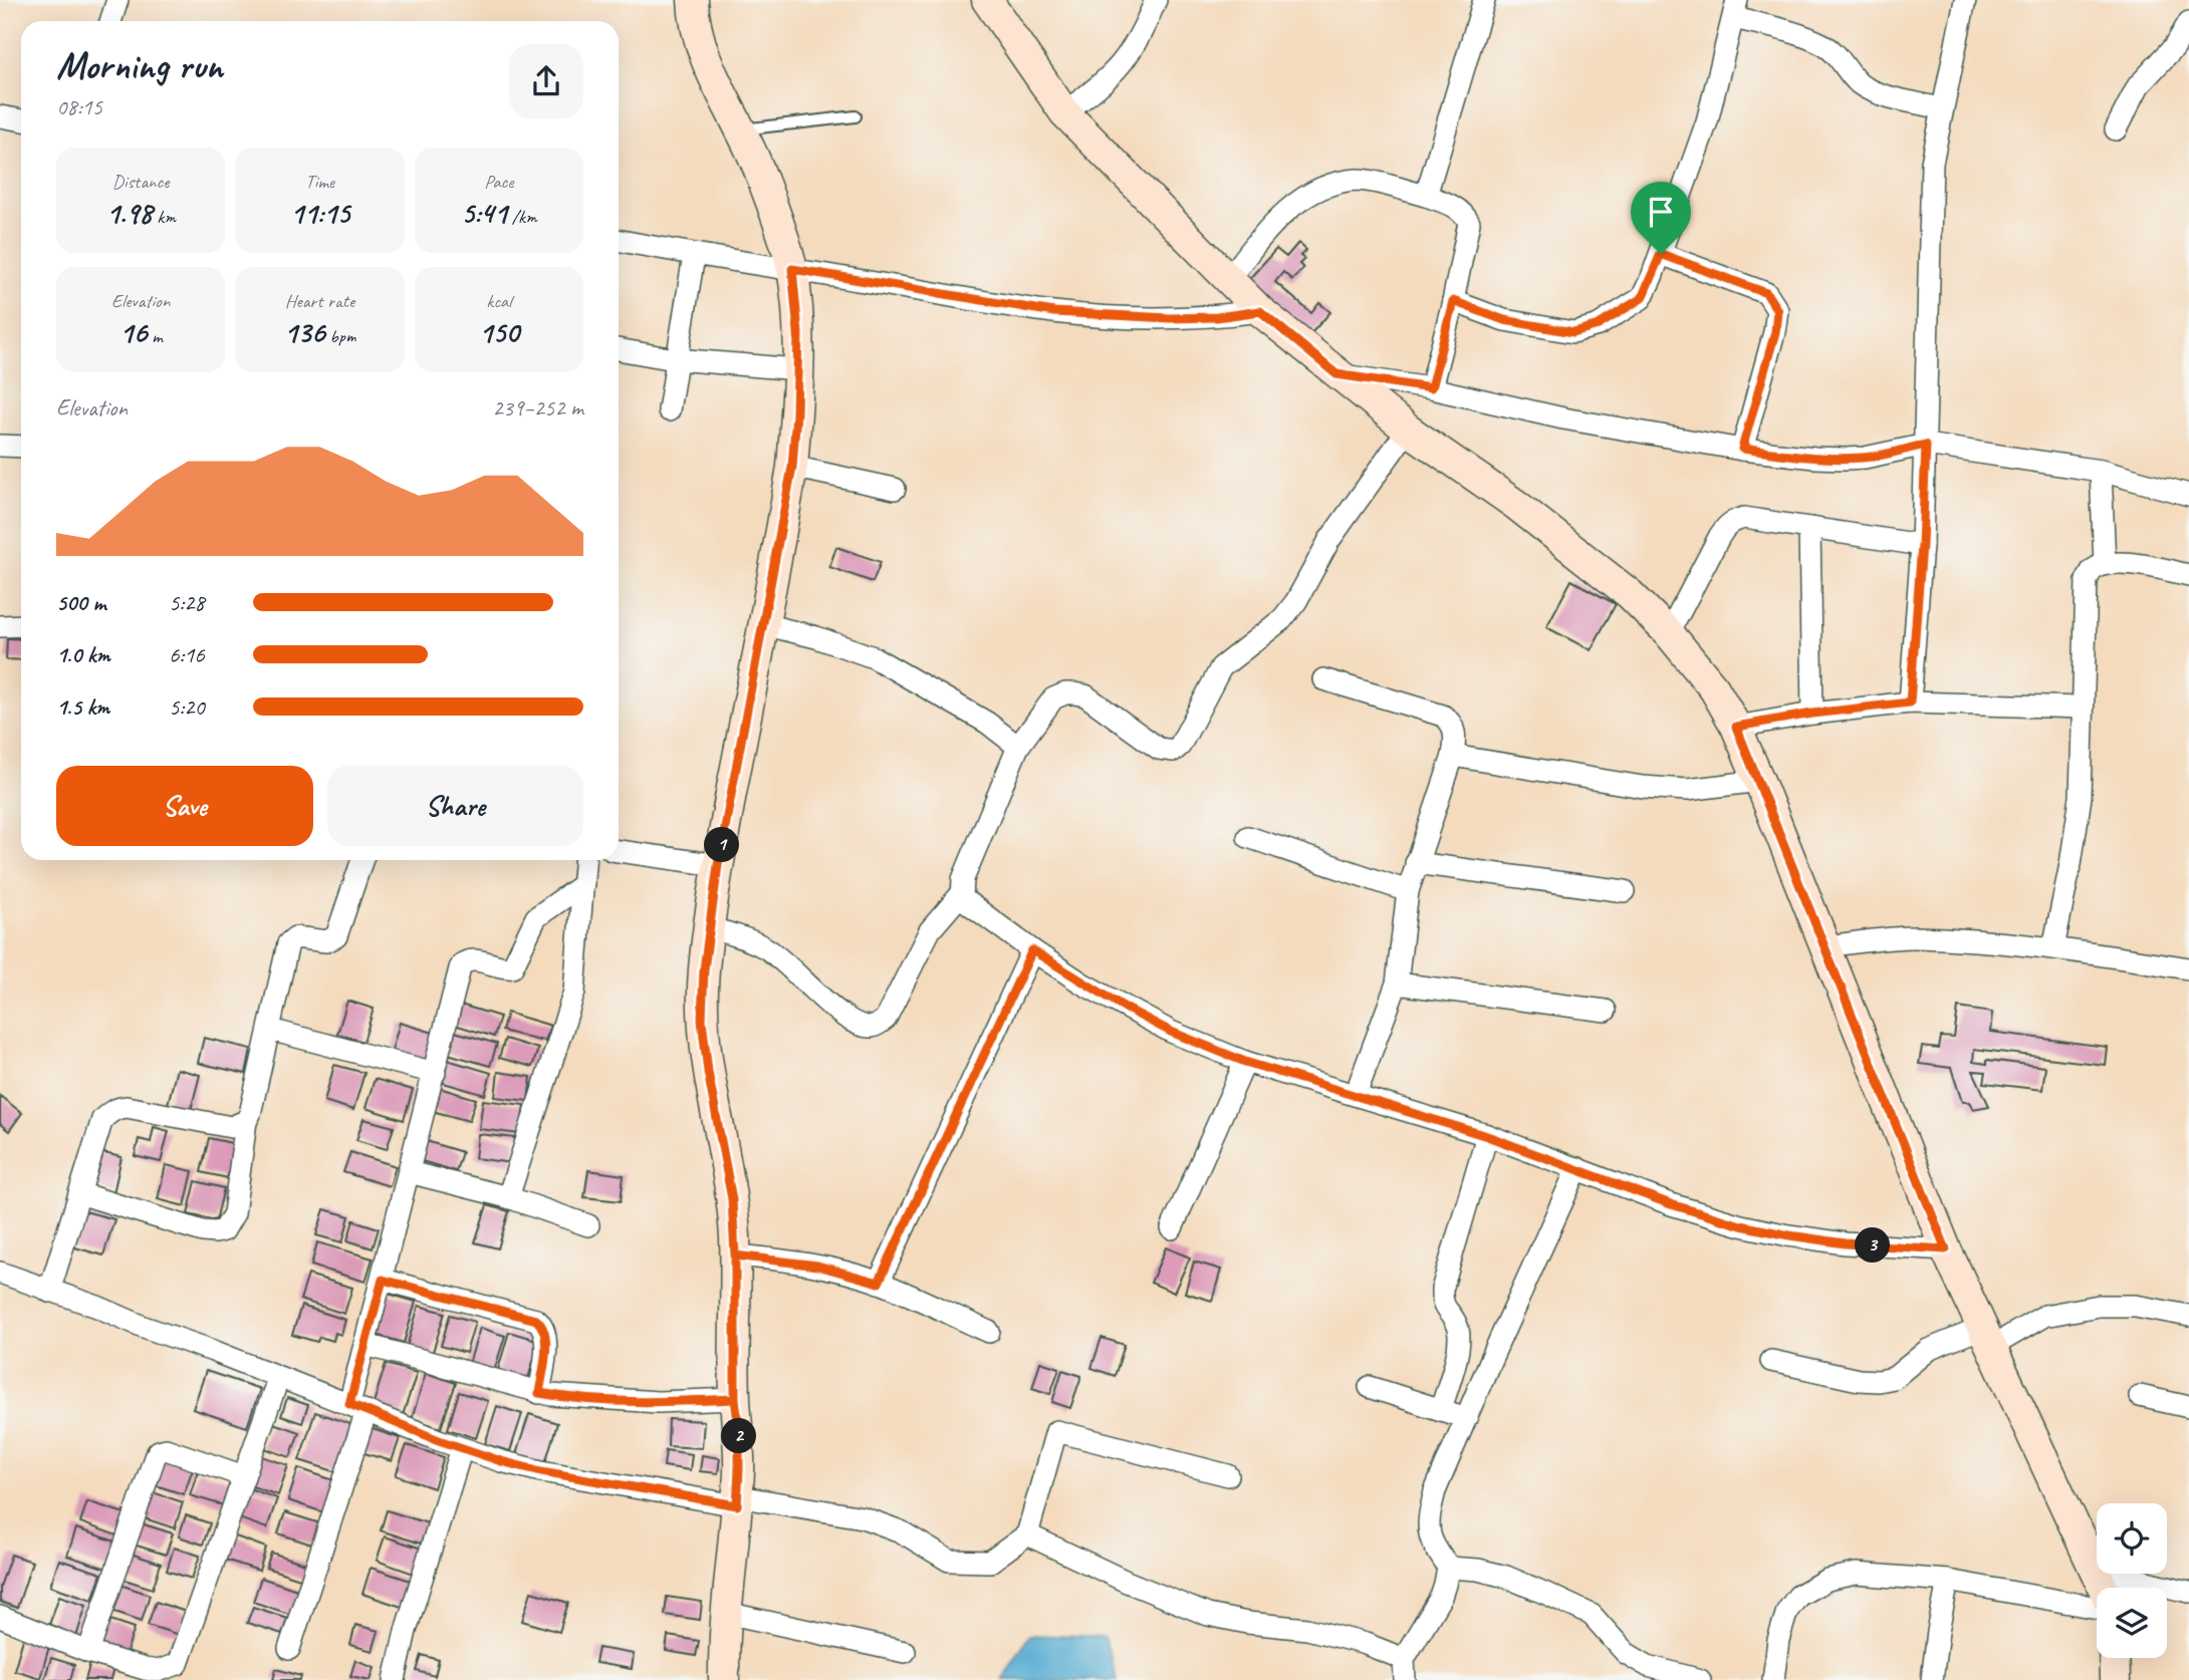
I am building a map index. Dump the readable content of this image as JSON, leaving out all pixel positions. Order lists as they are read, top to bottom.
{
  "page": {
    "heading": ["Morning run", "08:15"],
    "stats": [
      ["Distance", "1.98 km"],
      ["Time", "11:15"],
      ["Pace", "5:41 /km"],
      ["Elevation", "16 m"],
      ["Heart rate", "136 bpm"],
      ["kcal", "150"]
    ],
    "chart": ["Elevation", "239–252 m"],
    "list": [
      {
        "name": "500 m",
        "note": "5:28"
      },
      {
        "name": "1.0 km",
        "note": "6:16"
      },
      {
        "name": "1.5 km",
        "note": "5:20"
      }
    ],
    "buttons": ["Save", "Share"],
    "pins": ["1", "3", "2"]
  }
}
